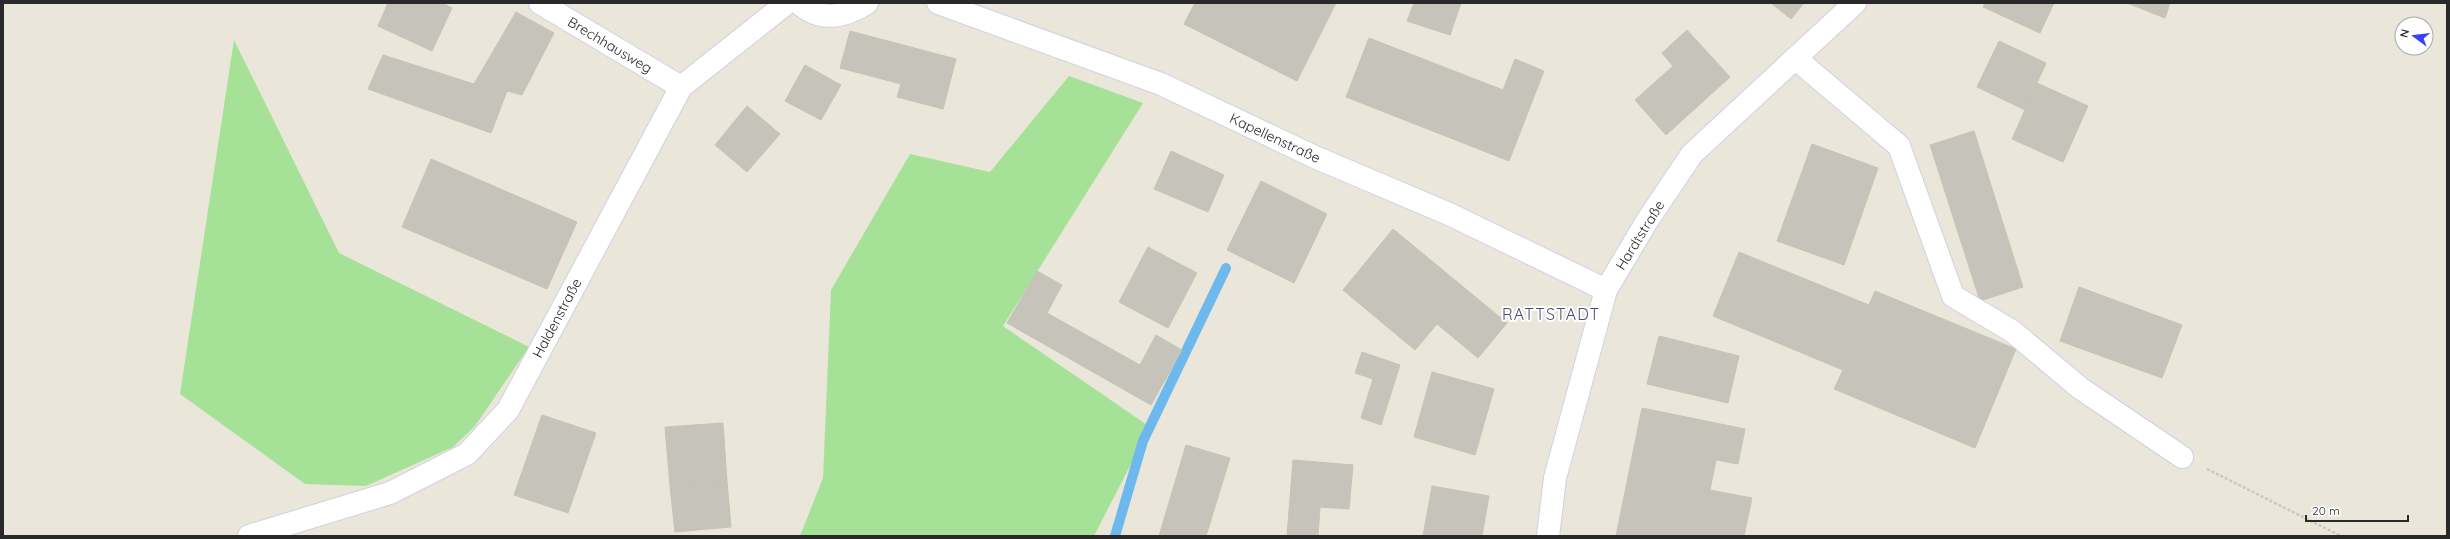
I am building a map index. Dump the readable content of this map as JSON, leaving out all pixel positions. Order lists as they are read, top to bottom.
{
  "streets": {
    "street": [
      "Brechhausweg",
      "Kapellenstraße",
      "Hardtstraße",
      "Haldenstraße"
    ]
  },
  "crossings": [
    ["Brechhausweg", "Haldenstraße"],
    ["Kapellenstraße", "Hardtstraße"]
  ],
  "districts": ["RATTSTADT"],
  "scale_bar": "20 m",
  "north": "left"
}
